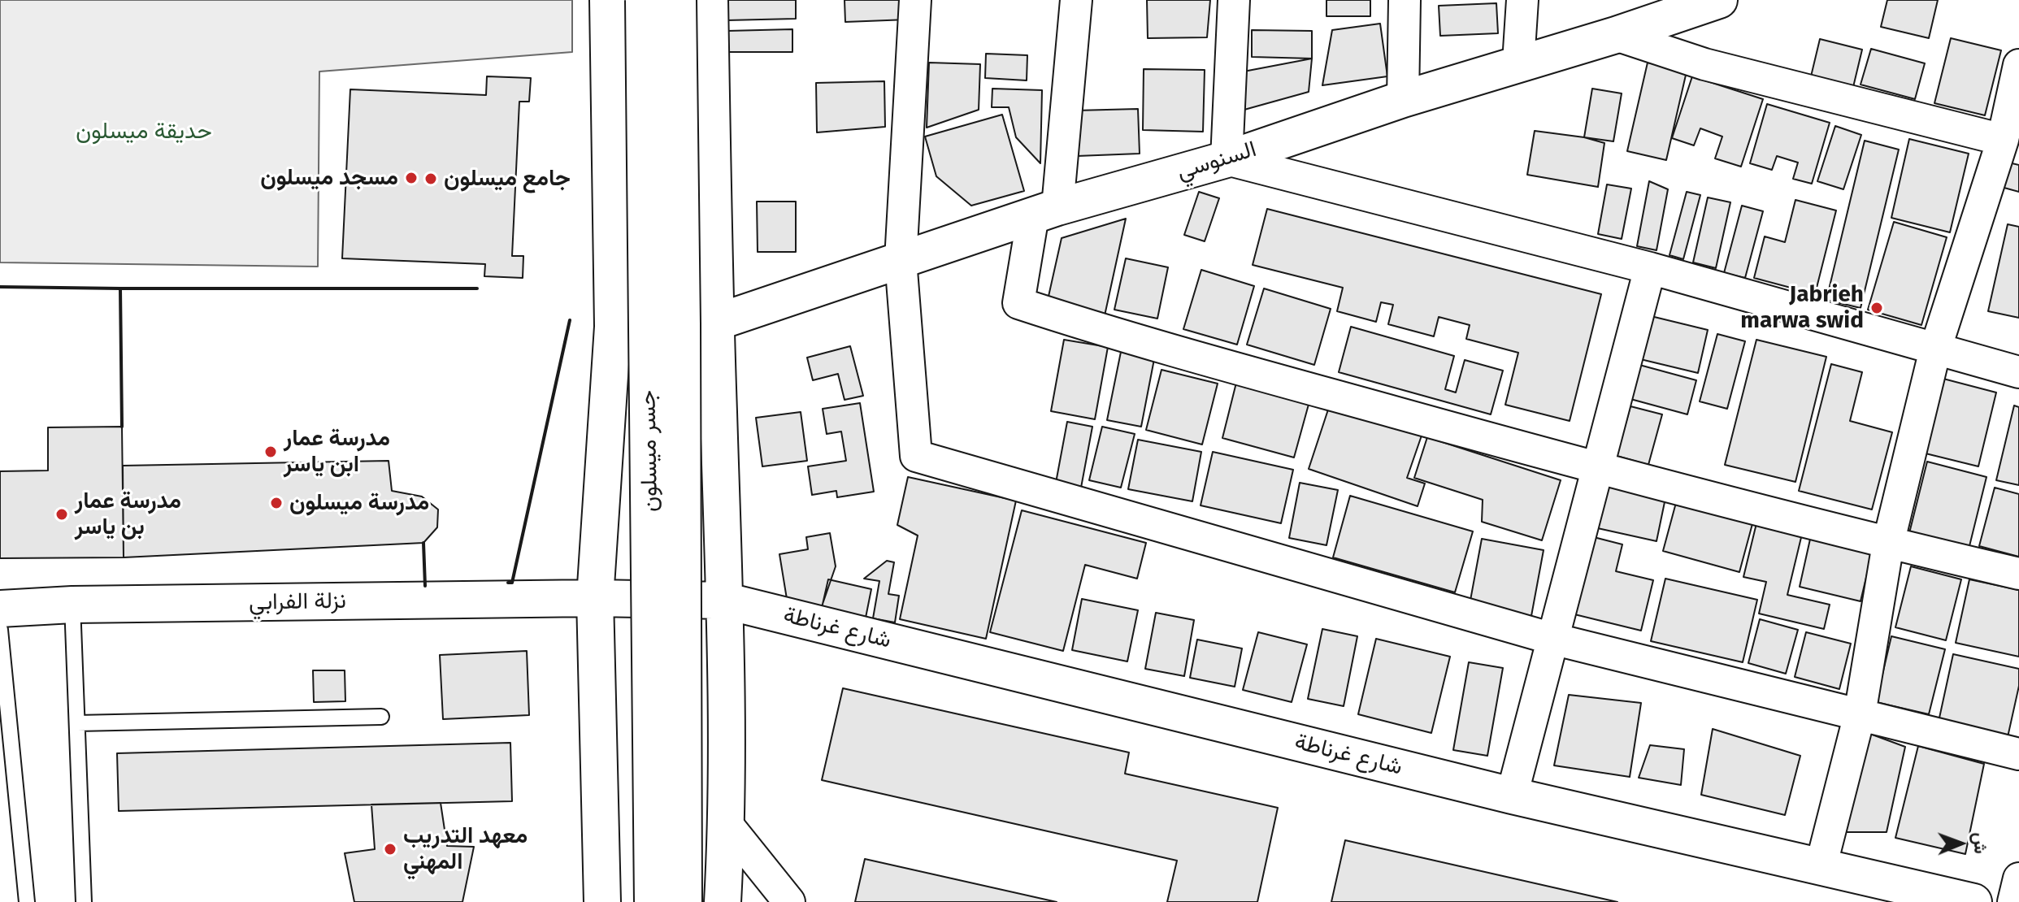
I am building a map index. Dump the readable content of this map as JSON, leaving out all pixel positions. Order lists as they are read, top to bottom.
{
  "streets": {
    "main road": [
      "السنوسي",
      "جسر ميسلون",
      "نزلة الفرابي",
      "شارع غرناطة"
    ]
  },
  "crossings": [
    ["نزلة الفرابي", "شارع غرناطة"]
  ],
  "parks": ["حديقة ميسلون"],
  "places": [
    "مسجد ميسلون",
    "جامع ميسلون",
    "Jabrieh marwa swid",
    "مدرسة عمار ابن ياسر",
    "مدرسة ميسلون",
    "مدرسة عمار بن ياسر",
    "معهد التدريب المهني"
  ],
  "north": "right"
}
